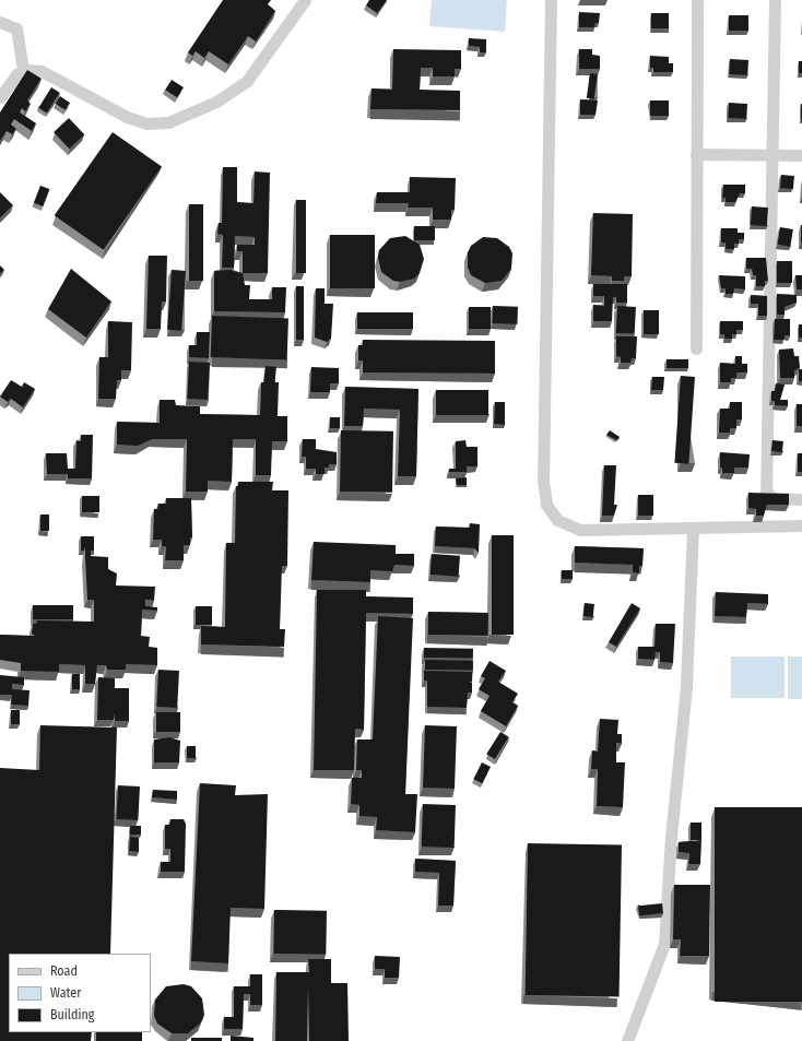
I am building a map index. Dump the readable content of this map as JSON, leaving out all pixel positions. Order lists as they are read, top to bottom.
{
  "legend": ["Road", "Water", "Building"]
}
